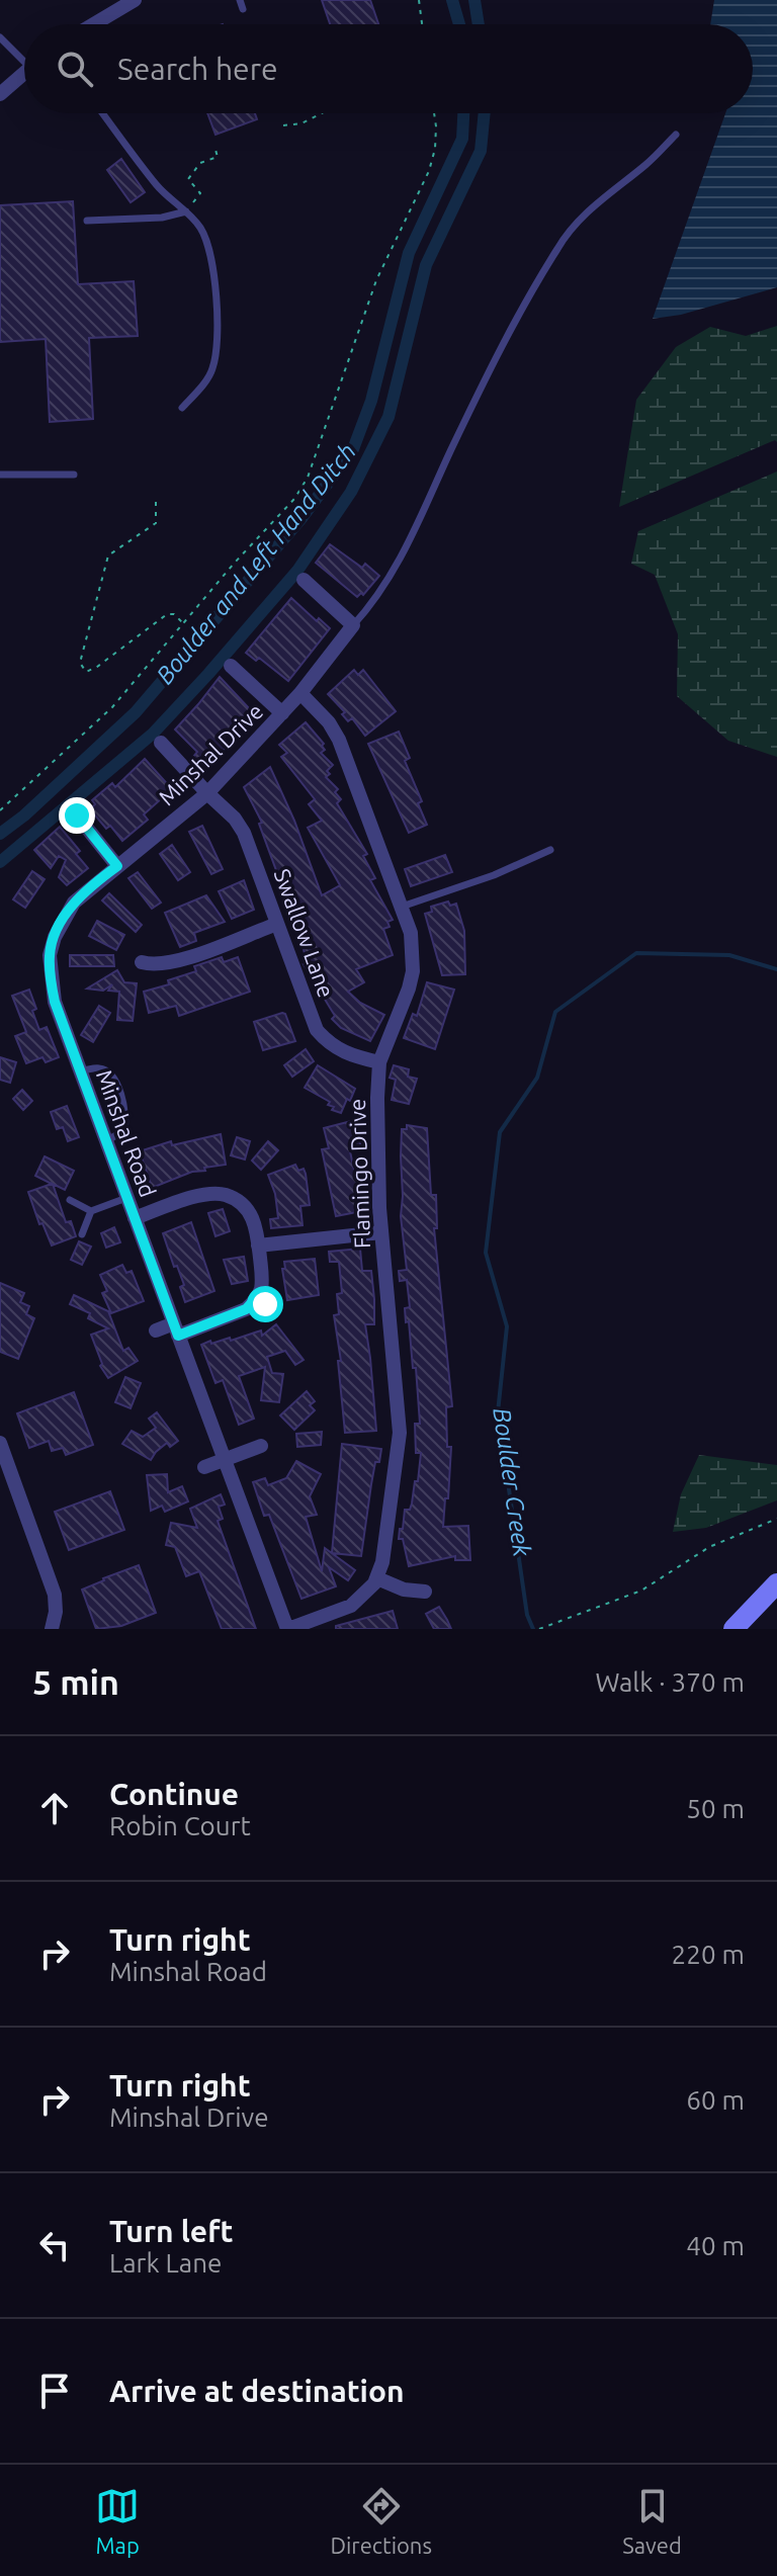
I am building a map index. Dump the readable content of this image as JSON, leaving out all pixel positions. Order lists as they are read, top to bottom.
{
  "streets": {
    "street": [
      "Minshal Drive",
      "Swallow Lane",
      "Minshal Road",
      "Flamingo Drive"
    ]
  },
  "crossings": [
    ["Minshal Drive", "Swallow Lane"],
    ["Minshal Drive", "Minshal Road"],
    ["Minshal Drive", "Flamingo Drive"],
    ["Swallow Lane", "Flamingo Drive"]
  ],
  "water": ["Boulder and Left Hand Ditch", "Boulder Creek"],
  "page": {
    "search": "Search here",
    "heading": ["5 min", "Walk · 370 m"],
    "list": [
      ["Continue", "Robin Court", "50 m"],
      ["Turn right", "Minshal Road", "220 m"],
      ["Turn right", "Minshal Drive", "60 m"],
      ["Turn left", "Lark Lane", "40 m"],
      "Arrive at destination"
    ],
    "nav": ["Map", "Directions", "Saved"]
  }
}
